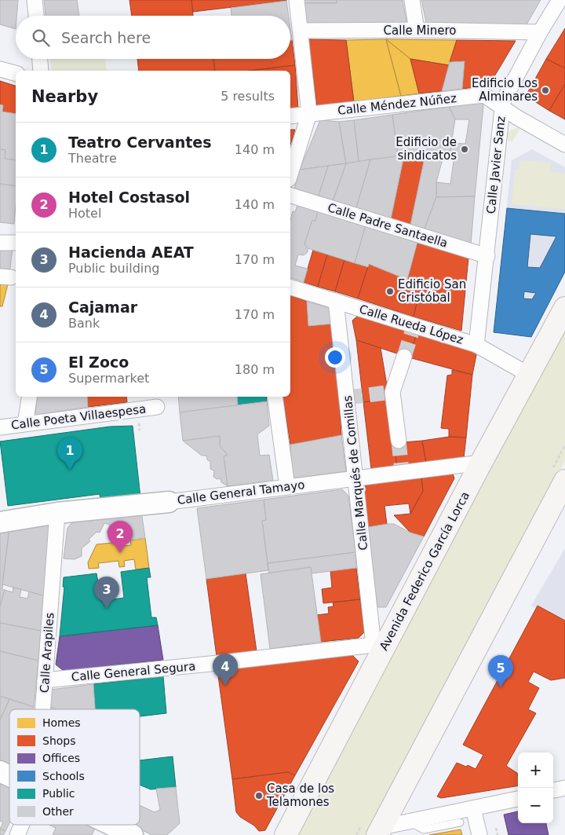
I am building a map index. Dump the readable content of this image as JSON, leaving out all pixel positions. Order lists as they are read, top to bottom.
{
  "streets": {
    "main road": ["Avenida Federico García Lorca"],
    "street": [
      "Calle Minero",
      "Calle Méndez Núñez",
      "Calle Javier Sanz",
      "Calle Padre Santaella",
      "Calle Rueda López",
      "Calle Poeta Villaespesa",
      "Calle Marqués de Comillas",
      "Calle General Tamayo",
      "Calle Arapiles",
      "Calle General Segura"
    ]
  },
  "crossings": [
    ["Calle Minero", "Calle Javier Sanz"],
    ["Calle Méndez Núñez", "Calle Javier Sanz"],
    ["Calle Javier Sanz", "Calle Padre Santaella"],
    ["Calle Javier Sanz", "Calle Rueda López"],
    ["Calle Rueda López", "Calle Marqués de Comillas"],
    ["Calle Rueda López", "Avenida Federico García Lorca"],
    ["Calle Marqués de Comillas", "Calle General Tamayo"],
    ["Calle Marqués de Comillas", "Avenida Federico García Lorca"],
    ["Calle Marqués de Comillas", "Calle General Segura"],
    ["Calle General Tamayo", "Avenida Federico García Lorca"],
    ["Calle General Tamayo", "Calle Arapiles"],
    ["Avenida Federico García Lorca", "Calle General Segura"],
    ["Calle Arapiles", "Calle General Segura"]
  ],
  "places": [
    "Edificio Los Alminares",
    "Edificio de sindicatos",
    "Edificio San Cristóbal",
    "Casa de los Telamones"
  ],
  "legend": [
    "Homes",
    "Shops",
    "Offices",
    "Schools",
    "Public",
    "Other"
  ],
  "page": {
    "search": "Search here",
    "heading": ["Nearby", "5 results"],
    "list": [
      {
        "mark": "1",
        "name": "Teatro Cervantes",
        "note": "Theatre",
        "value": "140 m"
      },
      {
        "mark": "2",
        "name": "Hotel Costasol",
        "note": "Hotel",
        "value": "140 m"
      },
      {
        "mark": "3",
        "name": "Hacienda AEAT",
        "note": "Public building",
        "value": "170 m"
      },
      {
        "mark": "4",
        "name": "Cajamar",
        "note": "Bank",
        "value": "170 m"
      },
      {
        "mark": "5",
        "name": "El Zoco",
        "note": "Supermarket",
        "value": "180 m"
      }
    ],
    "pins": [
      "1",
      "2",
      "3",
      "4",
      "5"
    ],
    "map_buttons": ["+", "−"]
  }
}
